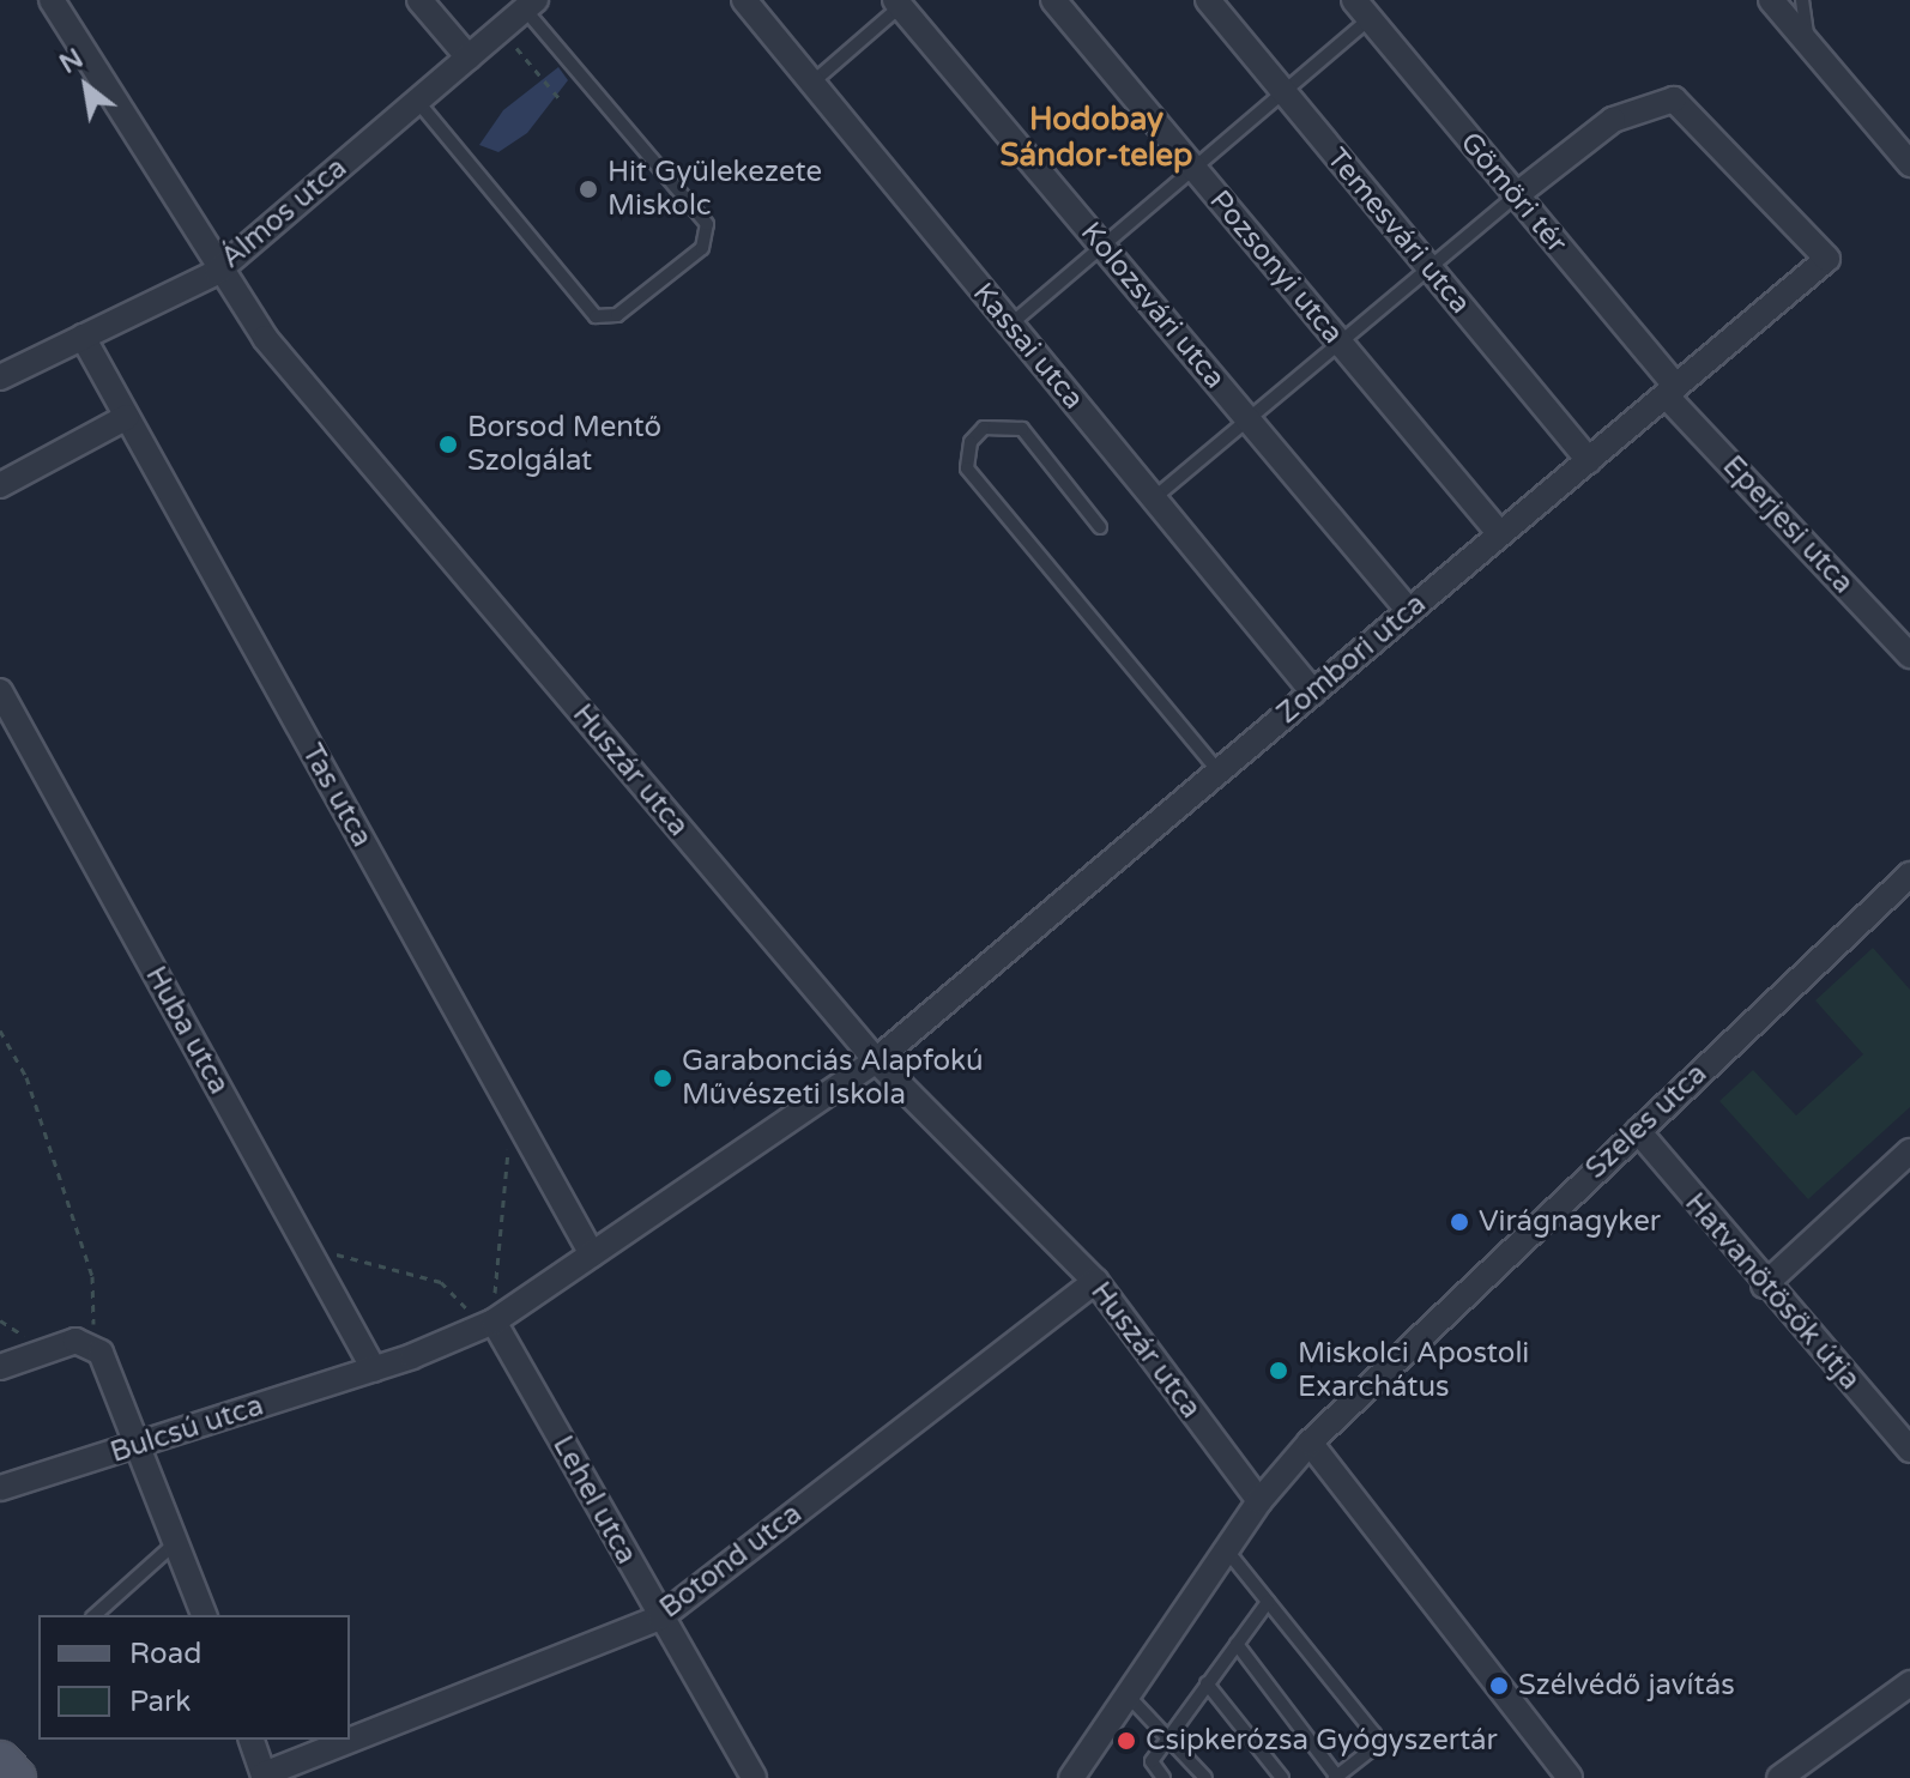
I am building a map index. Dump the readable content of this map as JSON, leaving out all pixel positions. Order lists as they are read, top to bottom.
{
  "streets": {
    "street": [
      "Gömöri tér",
      "Álmos utca",
      "Temesvári utca",
      "Pozsonyi utca",
      "Kolozsvári utca",
      "Kassai utca",
      "Eperjesi utca",
      "Zombori utca",
      "Huszár utca",
      "Tas utca",
      "Huba utca",
      "Szeles utca",
      "Hatvanötösök útja",
      "Bulcsú utca",
      "Lehel utca",
      "Botond utca"
    ]
  },
  "crossings": [
    ["Gömöri tér", "Eperjesi utca"],
    ["Gömöri tér", "Zombori utca"],
    ["Álmos utca", "Huszár utca"],
    ["Álmos utca", "Tas utca"],
    ["Temesvári utca", "Zombori utca"],
    ["Pozsonyi utca", "Zombori utca"],
    ["Kolozsvári utca", "Zombori utca"],
    ["Kassai utca", "Zombori utca"],
    ["Eperjesi utca", "Zombori utca"],
    ["Zombori utca", "Huszár utca"],
    ["Huszár utca", "Szeles utca"],
    ["Huszár utca", "Botond utca"],
    ["Tas utca", "Bulcsú utca"],
    ["Huba utca", "Bulcsú utca"],
    ["Szeles utca", "Hatvanötösök útja"],
    ["Bulcsú utca", "Lehel utca"],
    ["Lehel utca", "Botond utca"]
  ],
  "districts": ["Hodobay Sándor-telep"],
  "places": [
    "Hit Gyülekezete Miskolc",
    "Borsod Mentő Szolgálat",
    "Garabonciás Alapfokú Művészeti Iskola",
    "Virágnagyker",
    "Miskolci Apostoli Exarchátus",
    "Szélvédő javítás",
    "Csipkerózsa Gyógyszertár"
  ],
  "legend": ["Road", "Park"],
  "north": "top left"
}
